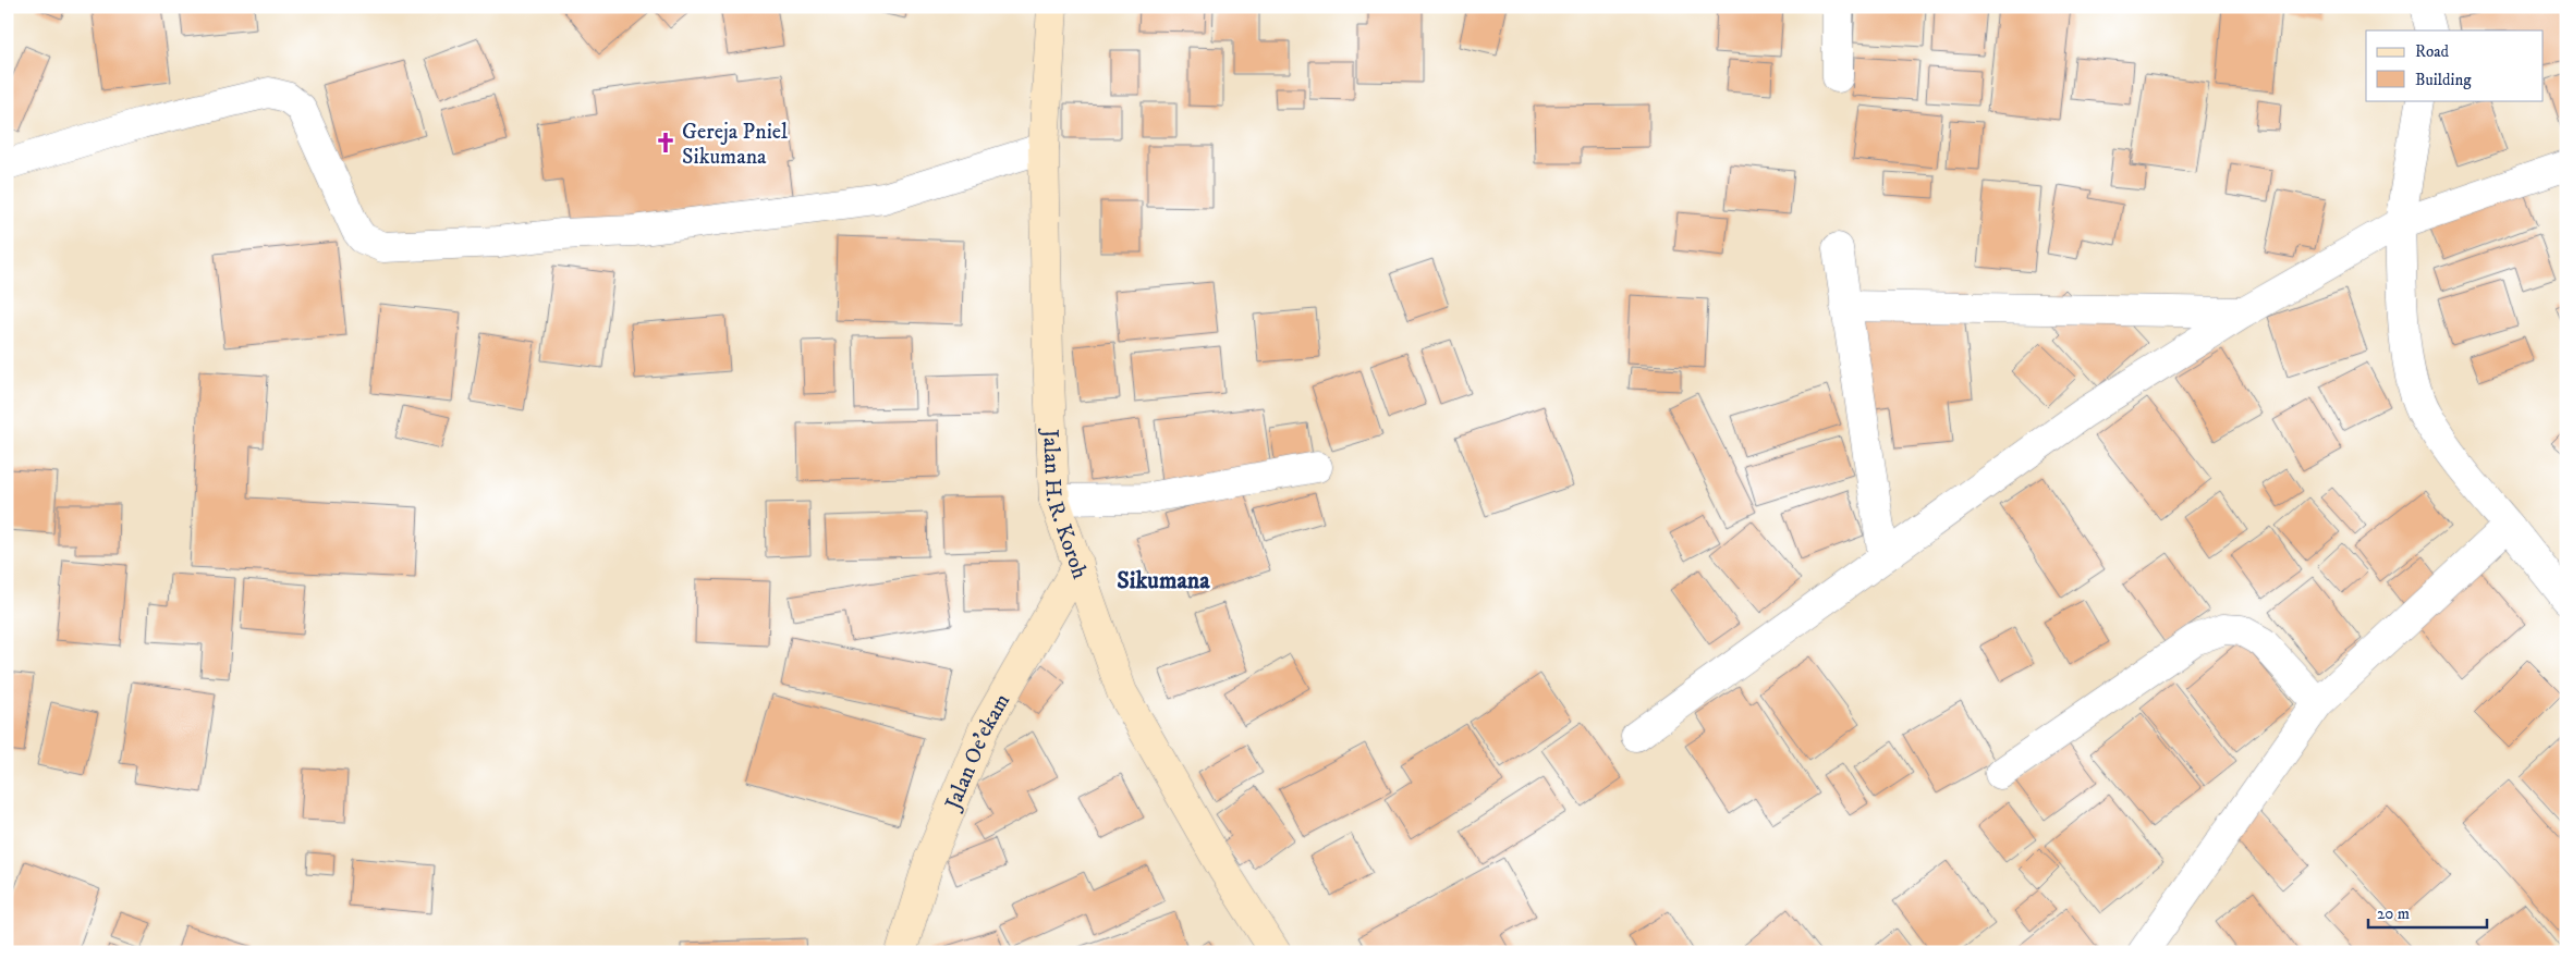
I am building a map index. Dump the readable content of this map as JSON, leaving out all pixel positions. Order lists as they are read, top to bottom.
{
  "streets": {
    "main road": ["Jalan H.R. Koroh", "Jalan Oe'ekam"]
  },
  "crossings": [
    ["Jalan H.R. Koroh", "Jalan Oe'ekam"]
  ],
  "districts": ["Sikumana"],
  "places": {
    "church": ["Gereja Pniel Sikumana"]
  },
  "legend": ["Road", "Building"],
  "scale_bar": "20 m"
}
